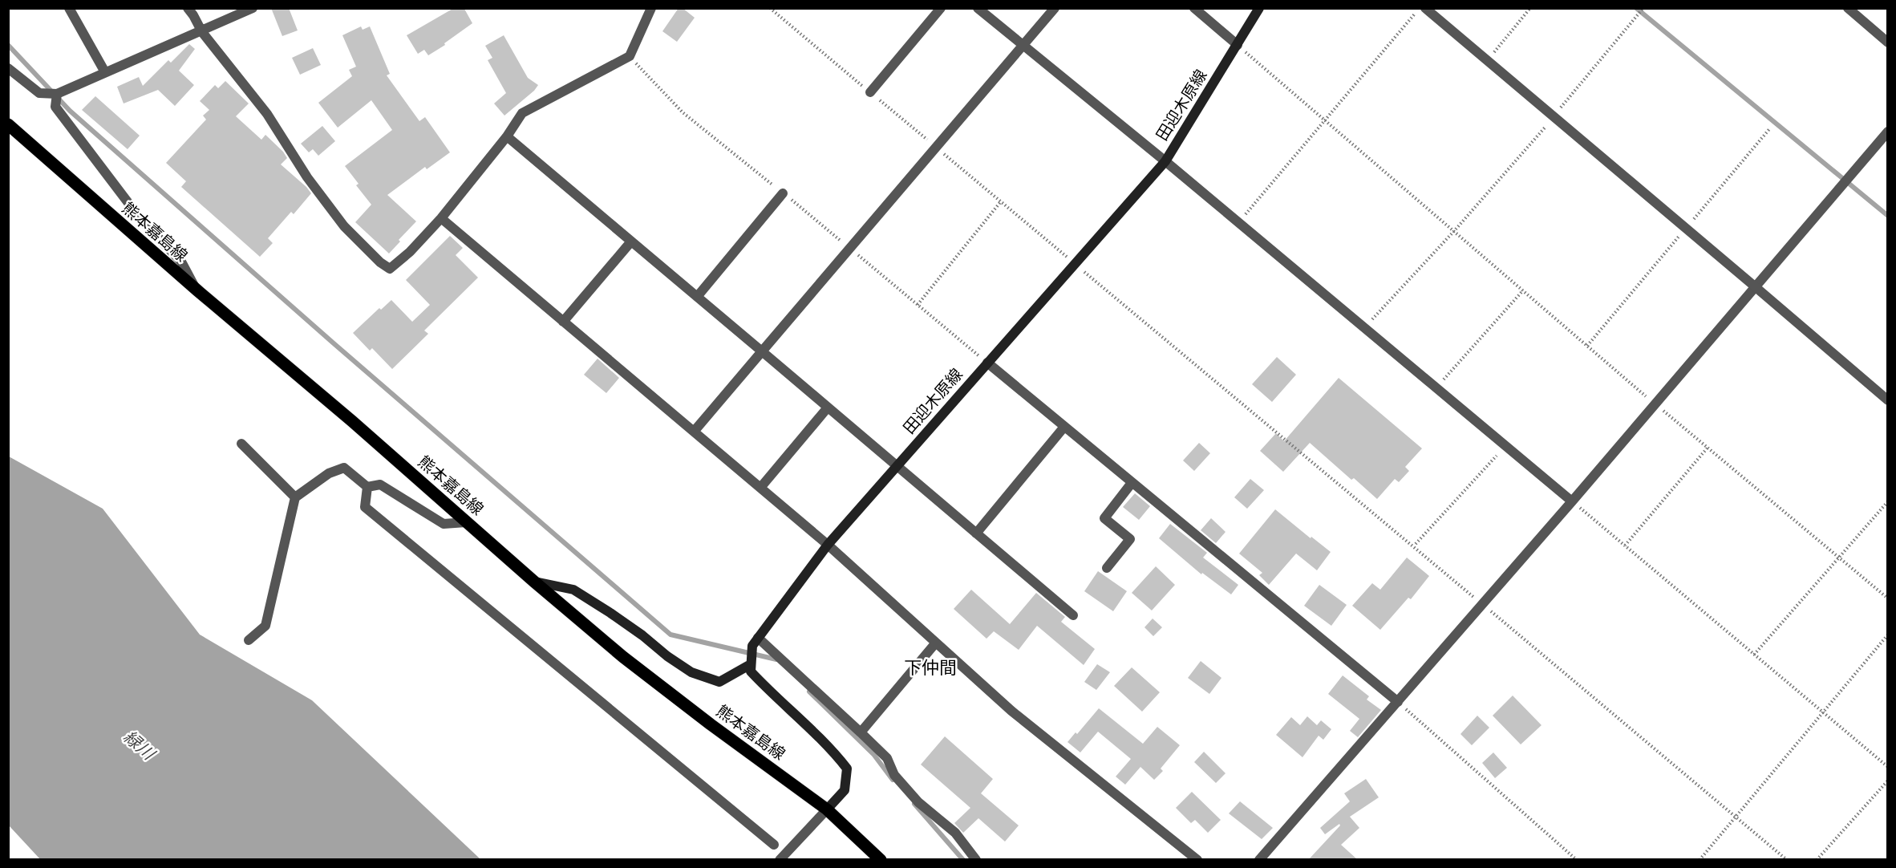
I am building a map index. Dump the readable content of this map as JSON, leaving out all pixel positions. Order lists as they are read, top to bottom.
{
  "streets": {
    "main road": ["田迎木原線", "熊本嘉島線"]
  },
  "districts": ["下仲間"],
  "water": ["緑川"]
}
